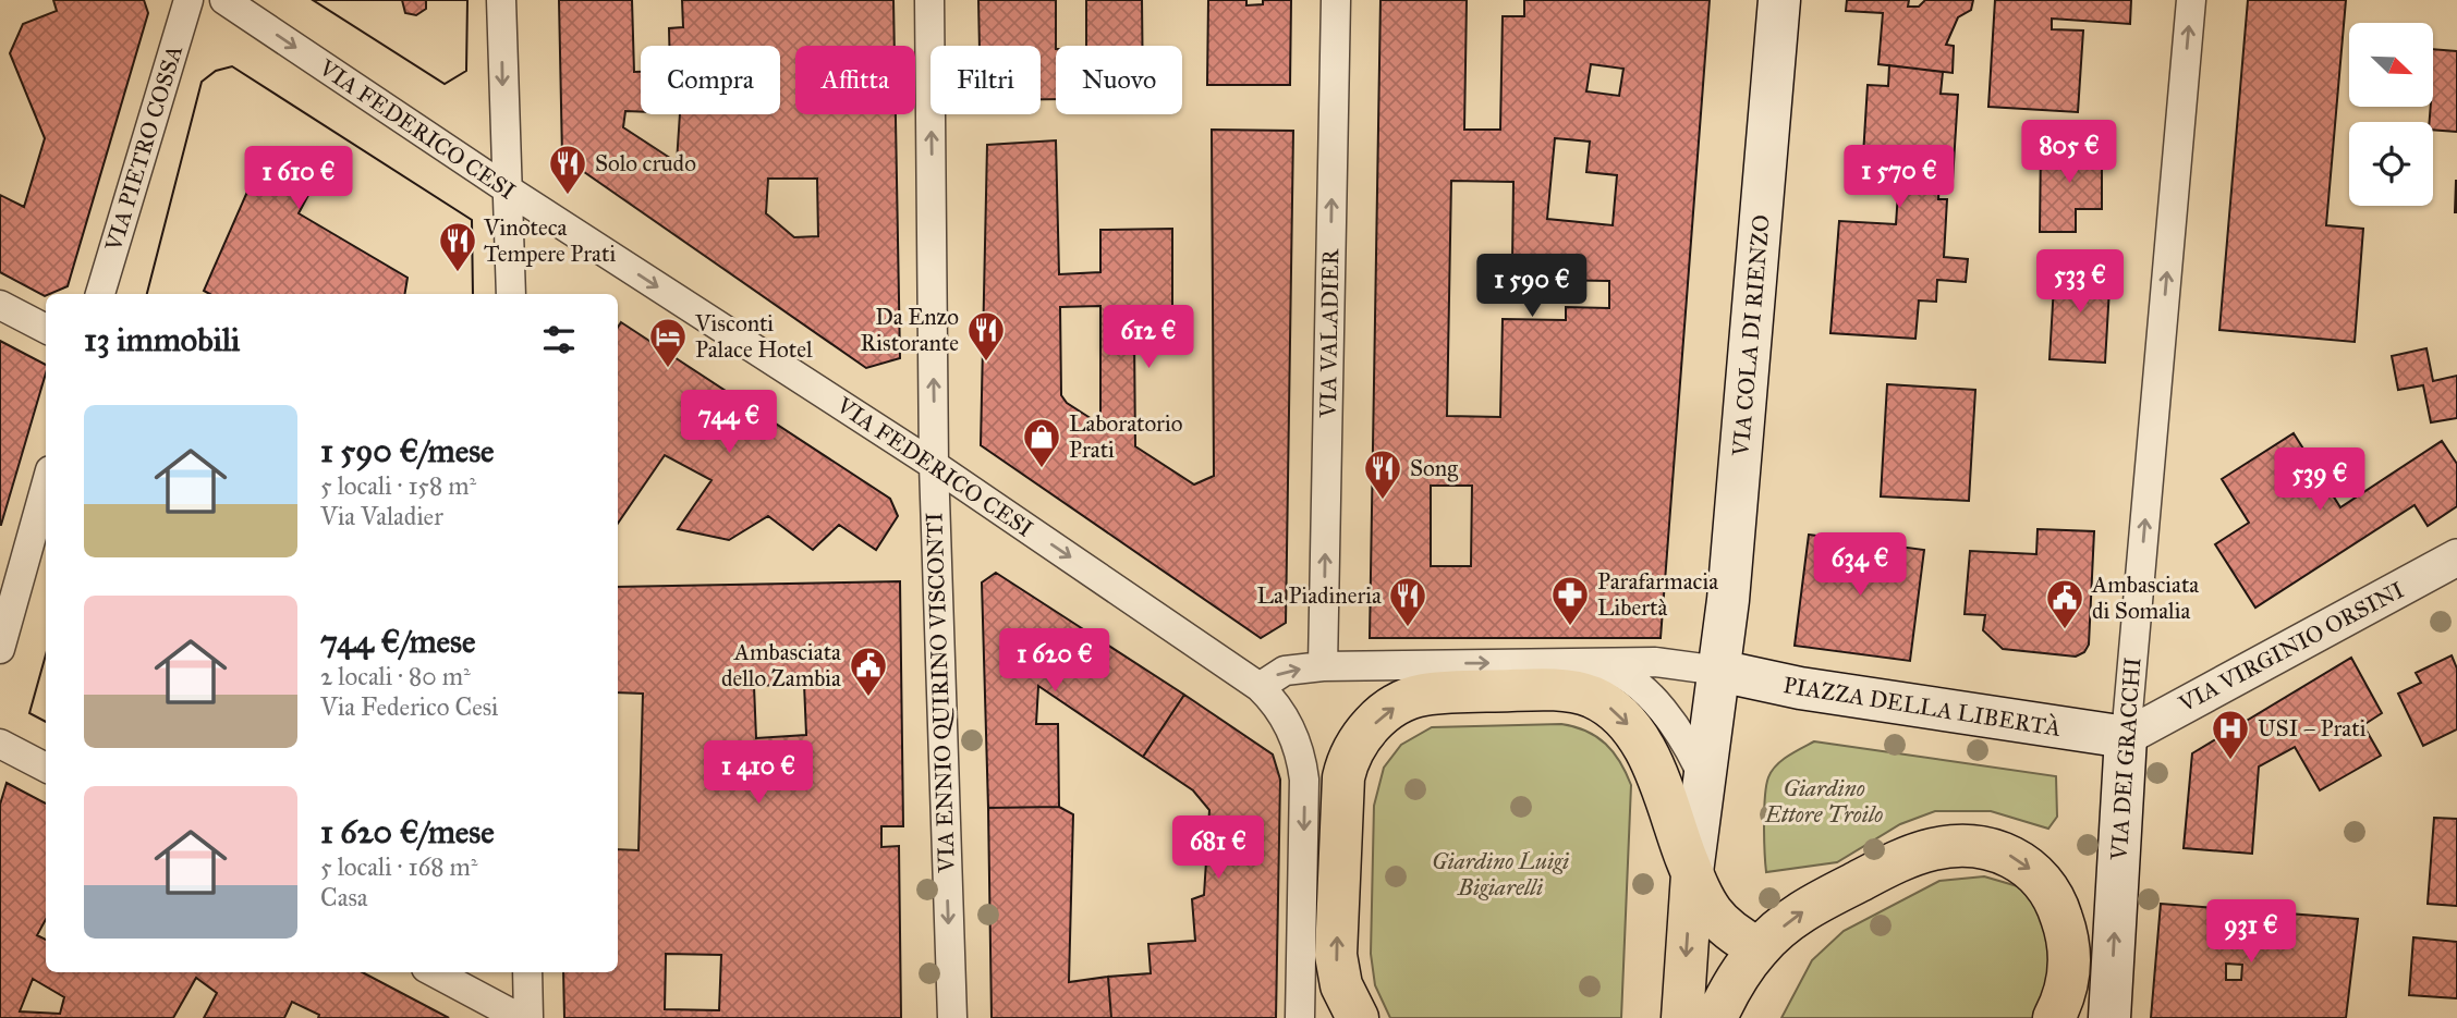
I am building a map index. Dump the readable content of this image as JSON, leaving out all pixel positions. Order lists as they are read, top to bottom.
{
  "streets": {
    "main road": ["VIA COLA DI RIENZO", "PIAZZA DELLA LIBERTÀ", "VIA DEI GRACCHI"],
    "street": [
      "VIA FEDERICO CESI",
      "VIA PIETRO COSSA",
      "VIA VALADIER",
      "VIA VIRGINIO ORSINI",
      "VIA ENNIO QUIRINO VISCONTI"
    ]
  },
  "crossings": [
    ["VIA FEDERICO CESI", "VIA ENNIO QUIRINO VISCONTI"],
    ["VIA VALADIER", "PIAZZA DELLA LIBERTÀ"],
    ["VIA COLA DI RIENZO", "PIAZZA DELLA LIBERTÀ"],
    ["VIA VIRGINIO ORSINI", "PIAZZA DELLA LIBERTÀ"],
    ["VIA VIRGINIO ORSINI", "VIA DEI GRACCHI"],
    ["PIAZZA DELLA LIBERTÀ", "VIA DEI GRACCHI"]
  ],
  "one_way": ["VIA FEDERICO CESI", "VIA VALADIER", "VIA DEI GRACCHI"],
  "parks": ["Giardino Ettore Troilo", "Giardino Luigi Bigiarelli"],
  "places": {
    "restaurant": [
      "Solo crudo",
      "Vinoteca Tempere Prati",
      "Da Enzo Ristorante",
      "Song",
      "La Piadineria"
    ],
    "hotel": ["Visconti Palace Hotel"],
    "shop": ["Laboratorio Prati"],
    "pharmacy": ["Parafarmacia Libertà"],
    "public building": ["Ambasciata di Somalia", "Ambasciata dello Zambia"],
    "hospital": ["USI – Prati"]
  },
  "north": "bottom right",
  "page": {
    "chip": [
      "Compra",
      "Affitta",
      "Filtri",
      "Nuovo"
    ],
    "price": [
      "805 €",
      "1 570 €",
      "1 610 €",
      "533 €",
      "1 590 €",
      "612 €",
      "744 €",
      "539 €",
      "634 €",
      "1 620 €",
      "1 410 €",
      "681 €",
      "931 €"
    ],
    "heading": "13 immobili",
    "list": [
      {
        "name": "1 590 €/mese",
        "note": "5 locali · 158 m² · Via Valadier"
      },
      {
        "name": "744 €/mese",
        "note": "2 locali · 80 m² · Via Federico Cesi"
      },
      {
        "name": "1 620 €/mese",
        "note": "5 locali · 168 m² · Casa"
      }
    ]
  }
}
